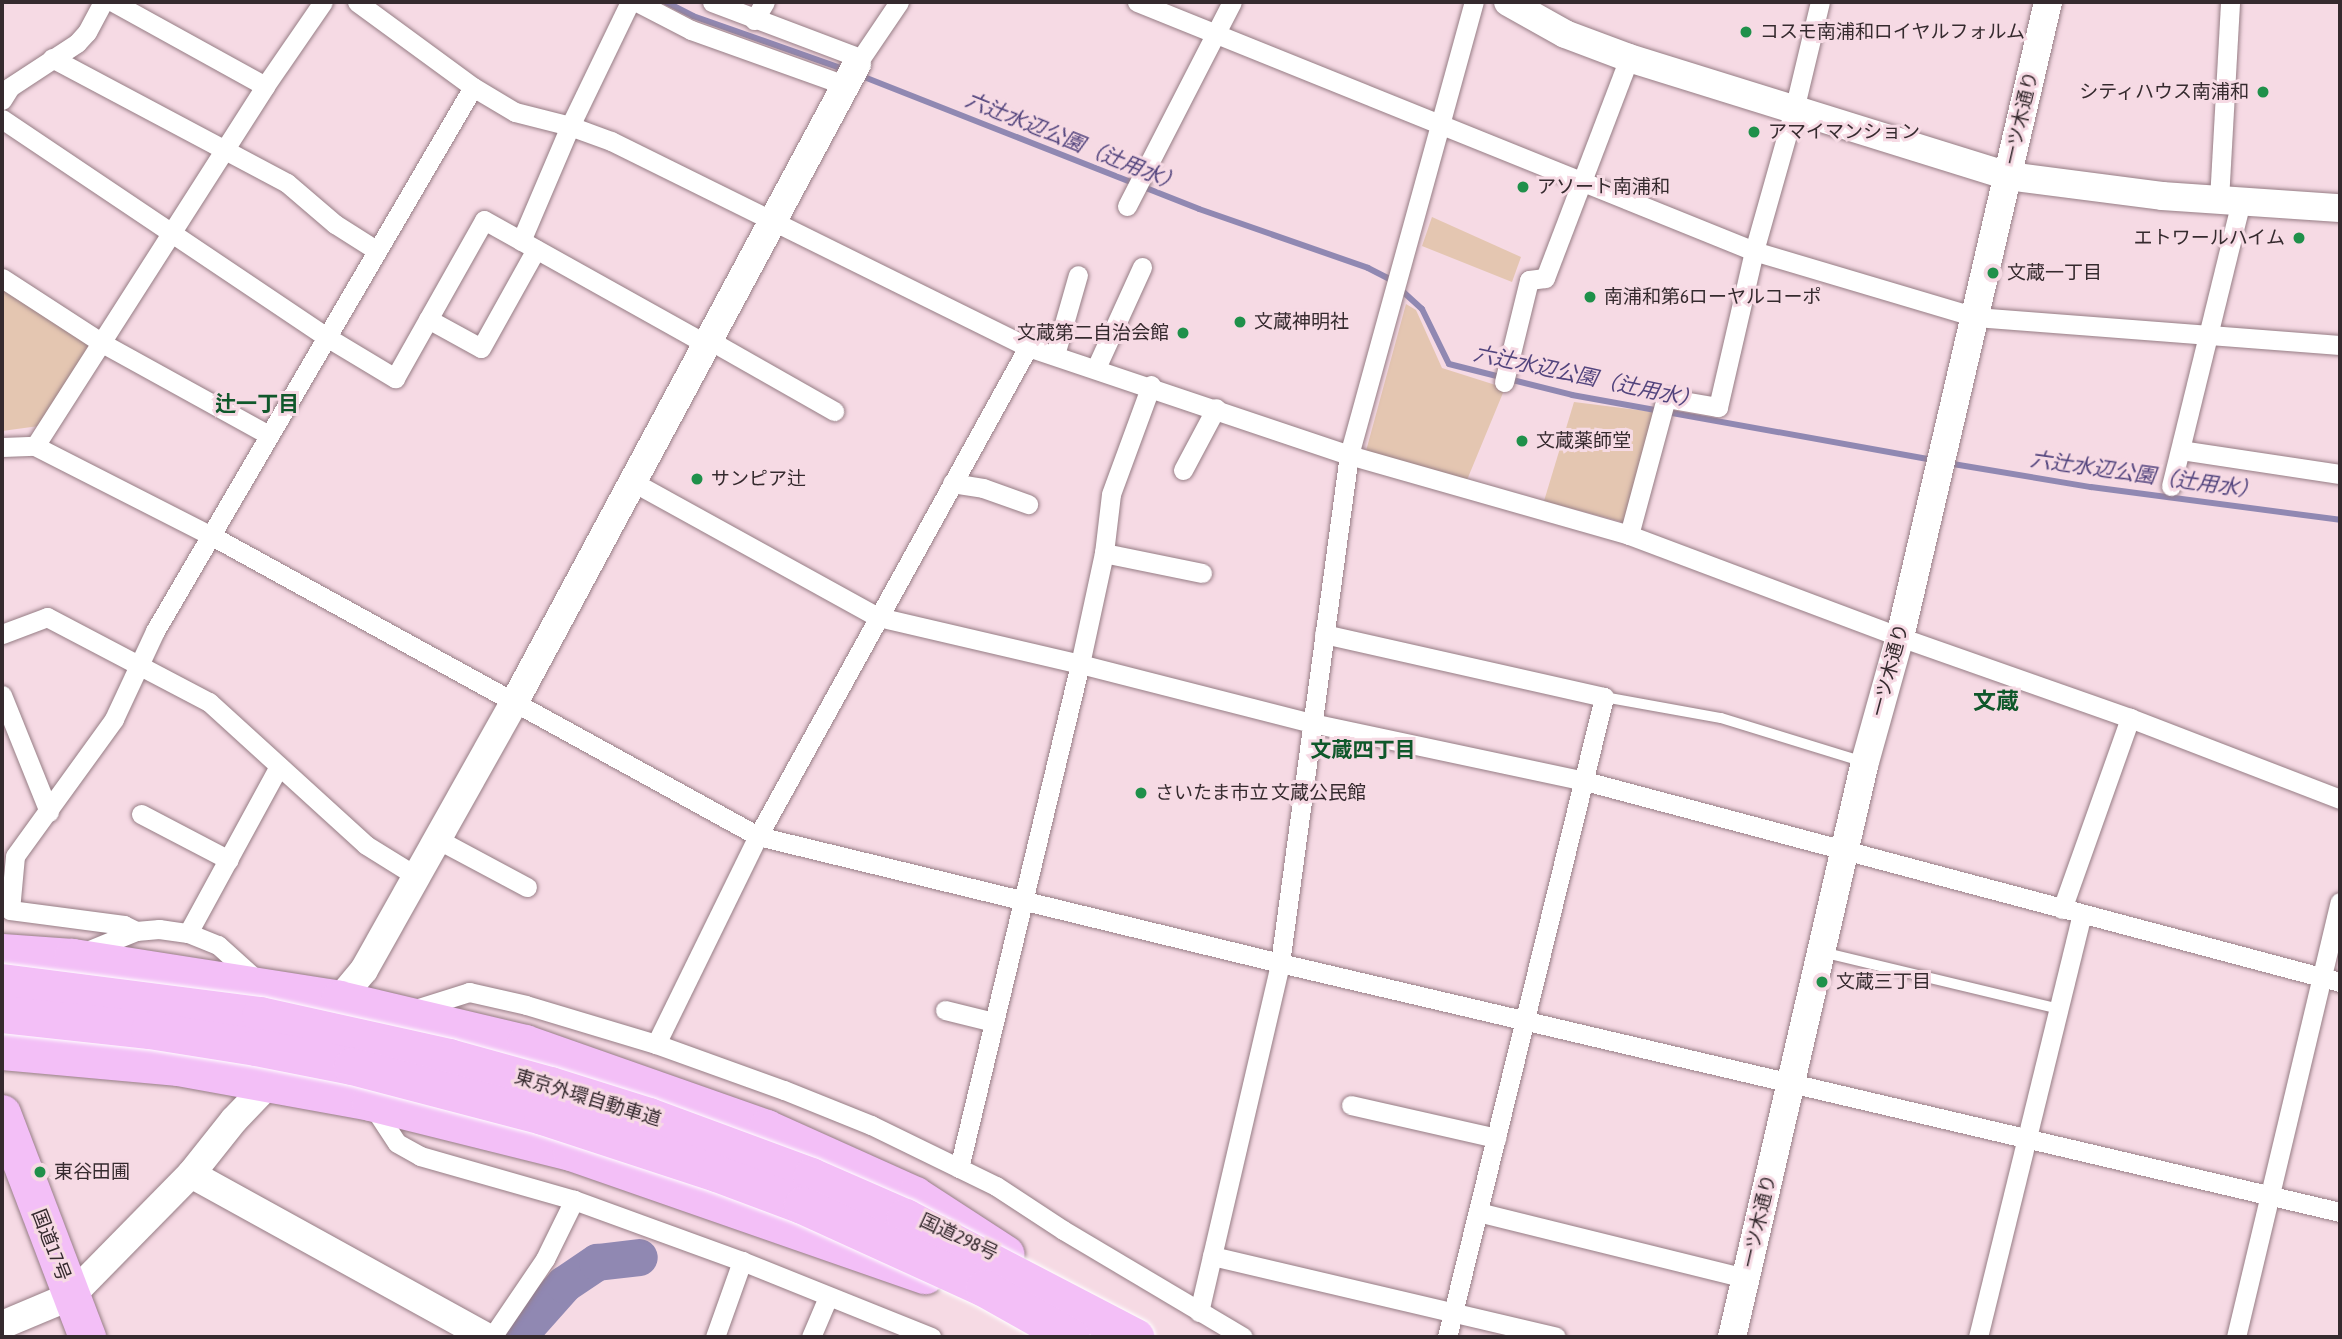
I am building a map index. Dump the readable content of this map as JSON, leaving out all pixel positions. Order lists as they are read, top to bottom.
{
  "streets": {
    "highway": ["東京外環自動車道", "国道298号", "国道17号"],
    "street": ["一ツ木通り"]
  },
  "districts": ["辻一丁目", "文蔵", "文蔵四丁目"],
  "water": ["六辻水辺公園（辻用水）"],
  "places": [
    "コスモ南浦和ロイヤルフォルム",
    "シティハウス南浦和",
    "アマイマンション",
    "アソート南浦和",
    "エトワールハイム",
    "文蔵一丁目",
    "南浦和第6ローヤルコーポ",
    "文蔵神明社",
    "文蔵第二自治会館",
    "文蔵薬師堂",
    "サンピア辻",
    "さいたま市立 文蔵公民館",
    "文蔵三丁目",
    "東谷田圃"
  ]
}
